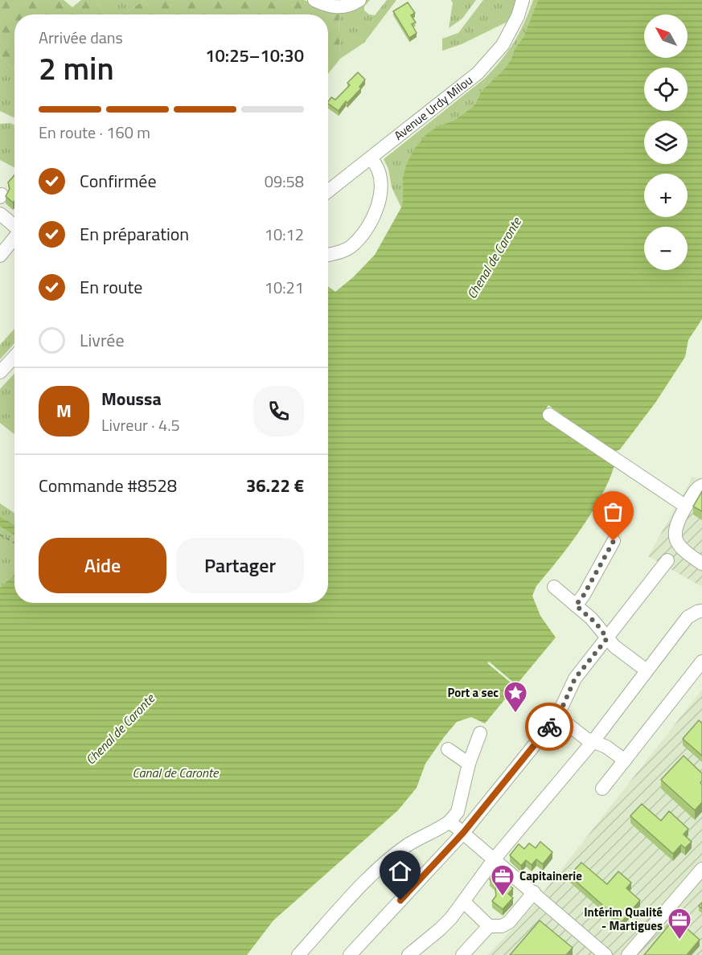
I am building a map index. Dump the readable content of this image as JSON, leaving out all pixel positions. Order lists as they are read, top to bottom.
{
  "streets": {
    "street": ["Avenue Urdy Milou"]
  },
  "water": ["Chenal de Caronte", "Canal de Caronte"],
  "places": {
    "place": ["Port a sec"],
    "office": ["Capitainerie", "Intérim Qualité - Martigues"]
  },
  "north": "top left",
  "page": {
    "map_buttons": ["+", "−"],
    "heading": ["2 min", "Arrivée dans", "10:25–10:30"],
    "panel": [
      "Moussa",
      "Livreur · 4.5",
      "Commande #8528",
      "36.22 €"
    ],
    "bar": "En route · 160 m",
    "list": [
      ["Confirmée", "09:58"],
      ["En préparation", "10:12"],
      ["En route", "10:21"],
      "Livrée"
    ],
    "round": "M",
    "buttons": ["Aide", "Partager"]
  }
}
